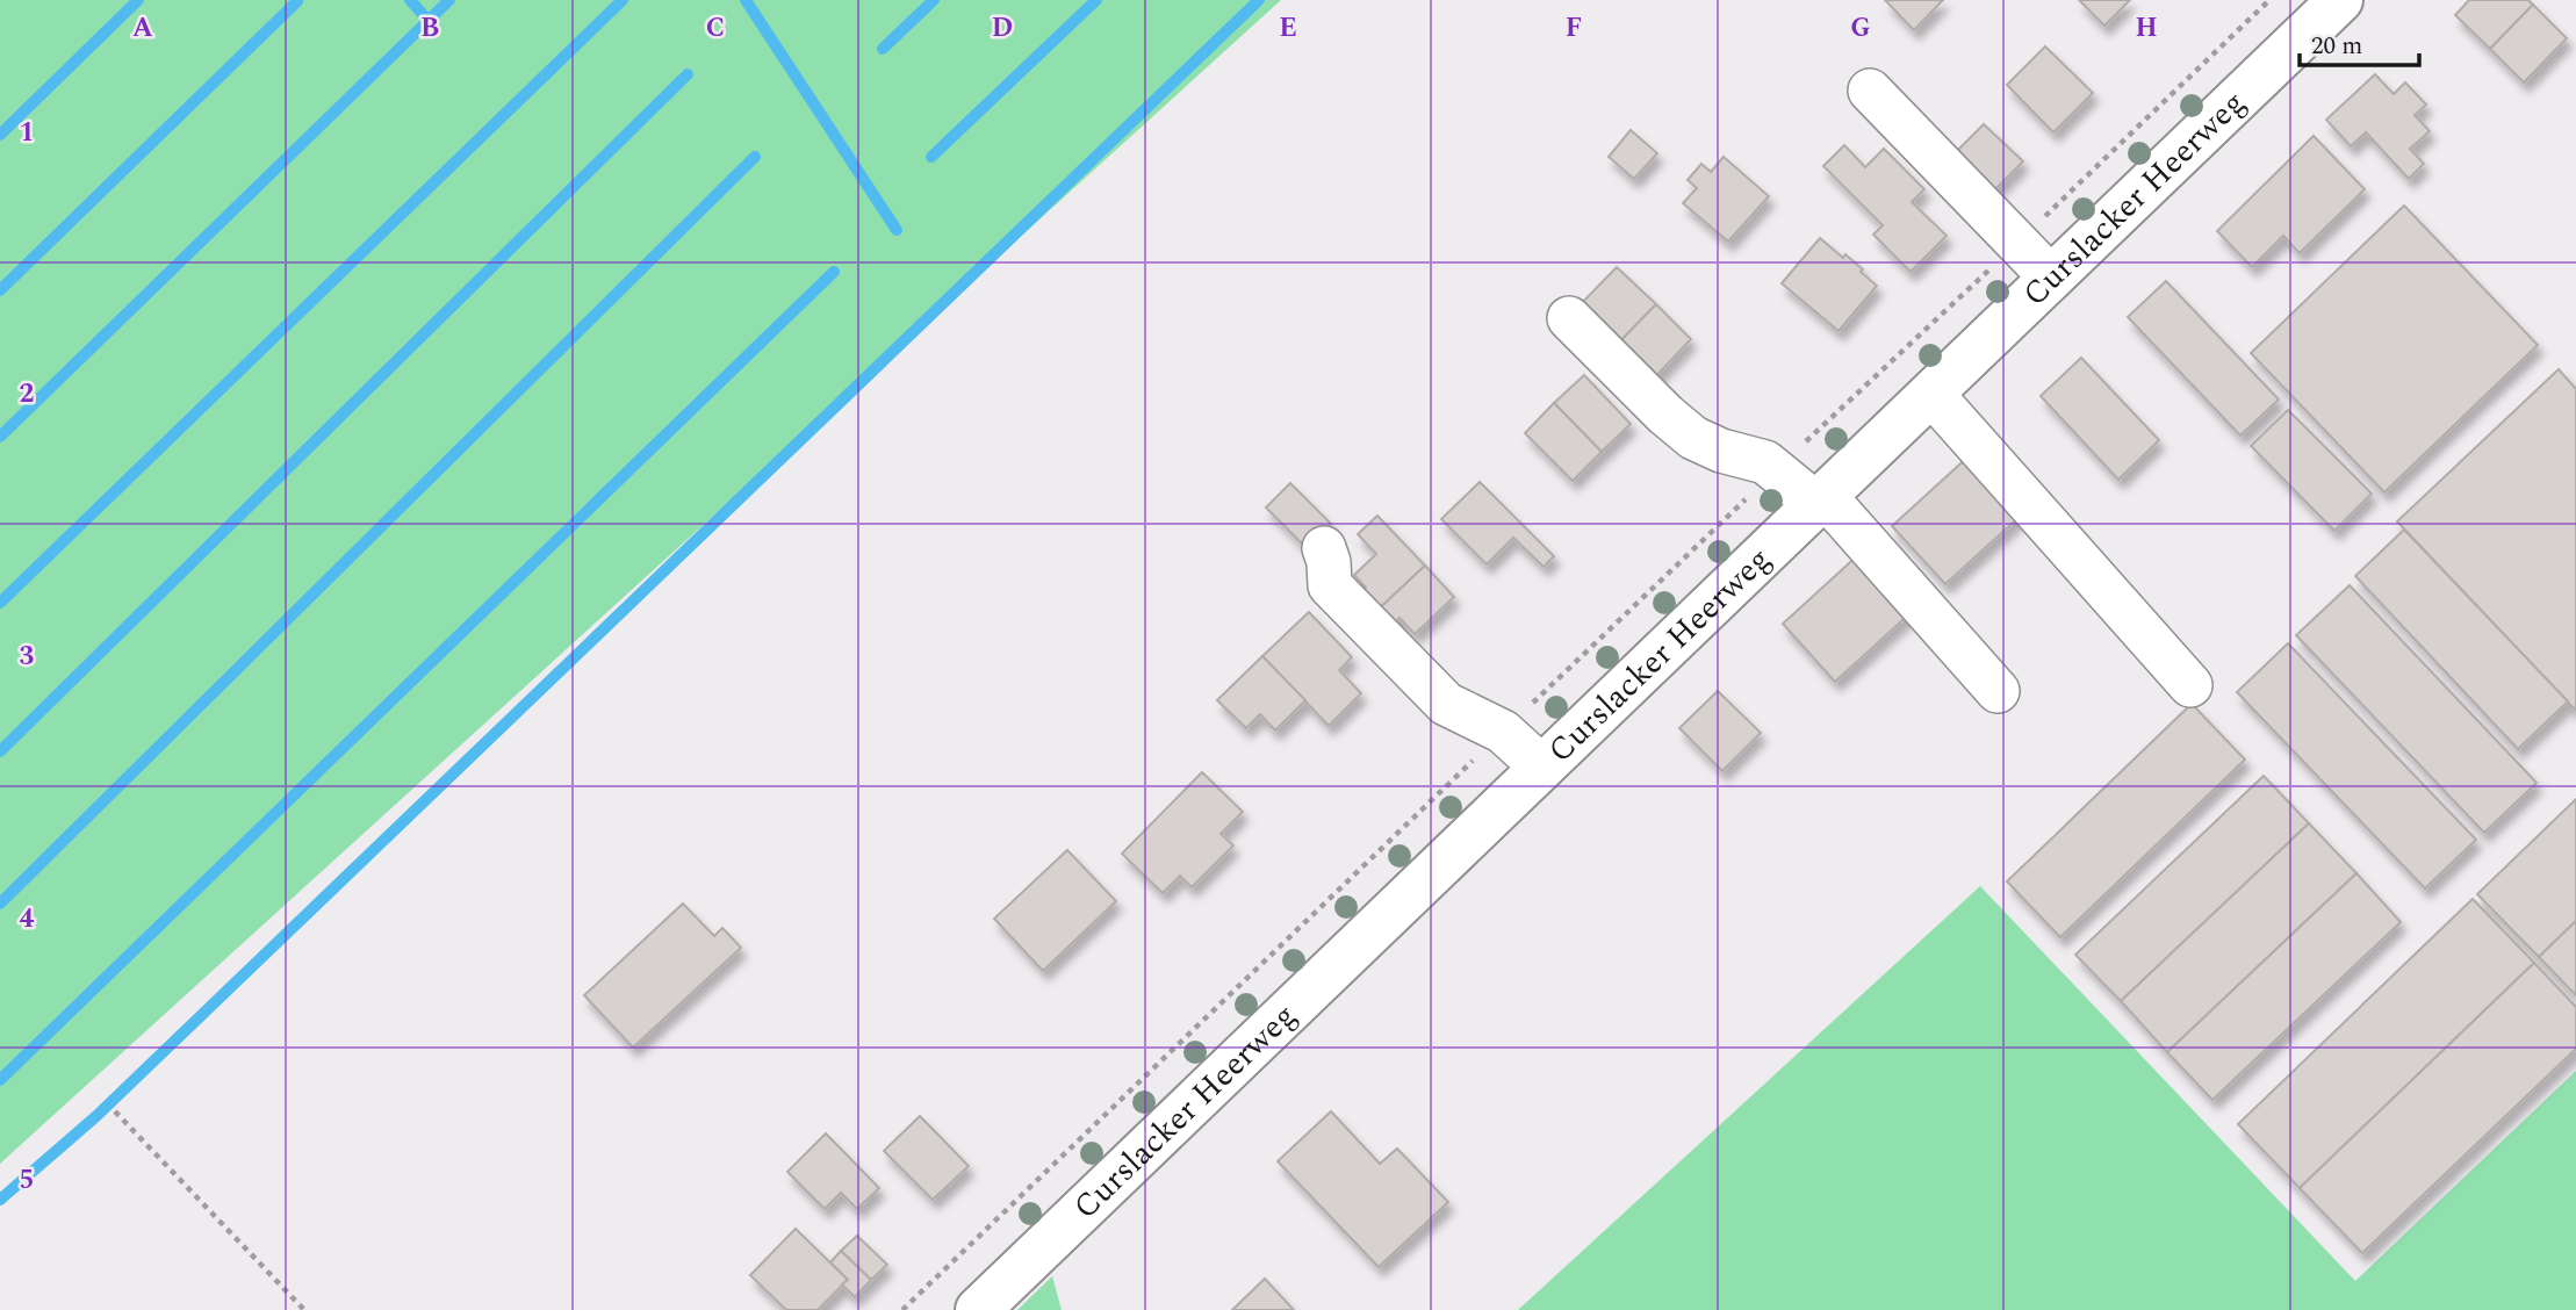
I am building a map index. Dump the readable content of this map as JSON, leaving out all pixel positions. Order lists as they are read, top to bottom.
{
  "streets": {
    "main road": ["Curslacker Heerweg"]
  },
  "scale_bar": "20 m",
  "grid": {
    "columns": [
      "A",
      "B",
      "C",
      "D",
      "E",
      "F",
      "G",
      "H"
    ],
    "rows": [
      "1",
      "2",
      "3",
      "4",
      "5"
    ]
  }
}
